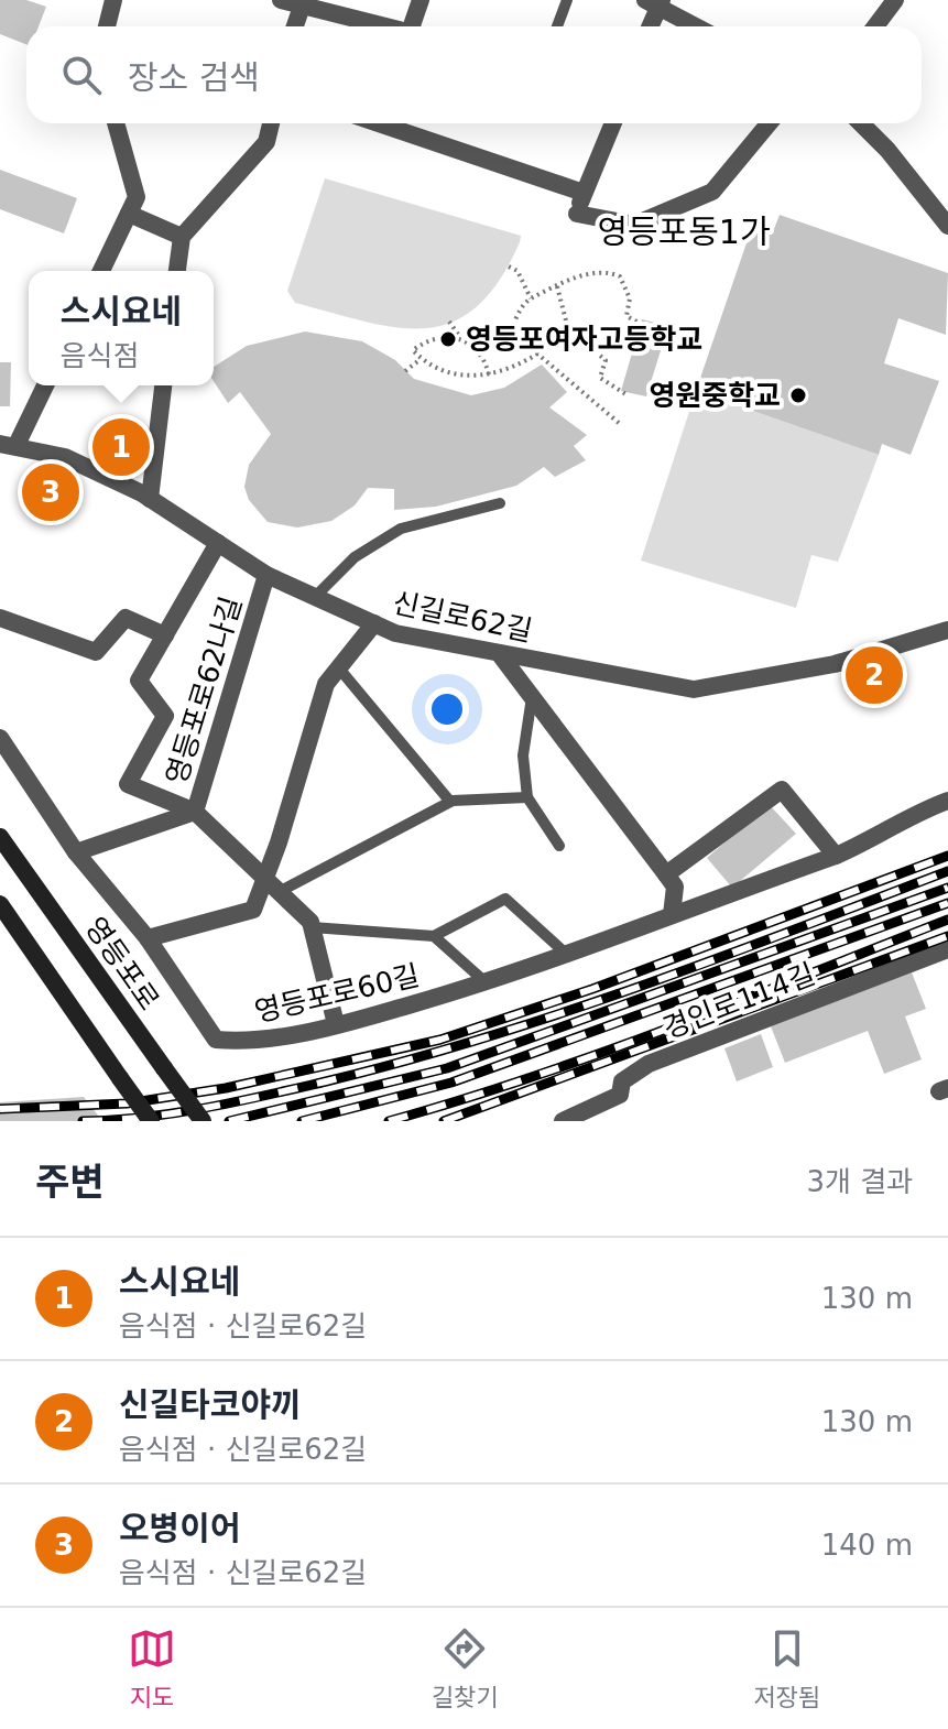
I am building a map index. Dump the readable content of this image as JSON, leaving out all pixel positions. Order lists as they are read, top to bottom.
{
  "streets": {
    "main road": ["영등포로"],
    "street": [
      "신길로62길",
      "영등포로62나길",
      "영등포로60길",
      "경인로114길"
    ]
  },
  "crossings": [
    ["신길로62길", "영등포로62나길"],
    ["영등포로62나길", "영등포로60길"]
  ],
  "districts": ["영등포동1가"],
  "places": ["영등포여자고등학교", "영원중학교"],
  "page": {
    "search": "장소 검색",
    "popup": ["스시요네", "음식점"],
    "pins": ["1", "3", "2"],
    "heading": ["주변", "3개 결과"],
    "list": [
      {
        "mark": "1",
        "name": "스시요네",
        "note": "음식점 · 신길로62길",
        "value": "130 m"
      },
      {
        "mark": "2",
        "name": "신길타코야끼",
        "note": "음식점 · 신길로62길",
        "value": "130 m"
      },
      {
        "mark": "3",
        "name": "오병이어",
        "note": "음식점 · 신길로62길",
        "value": "140 m"
      }
    ],
    "nav": ["지도", "길찾기", "저장됨"]
  }
}
